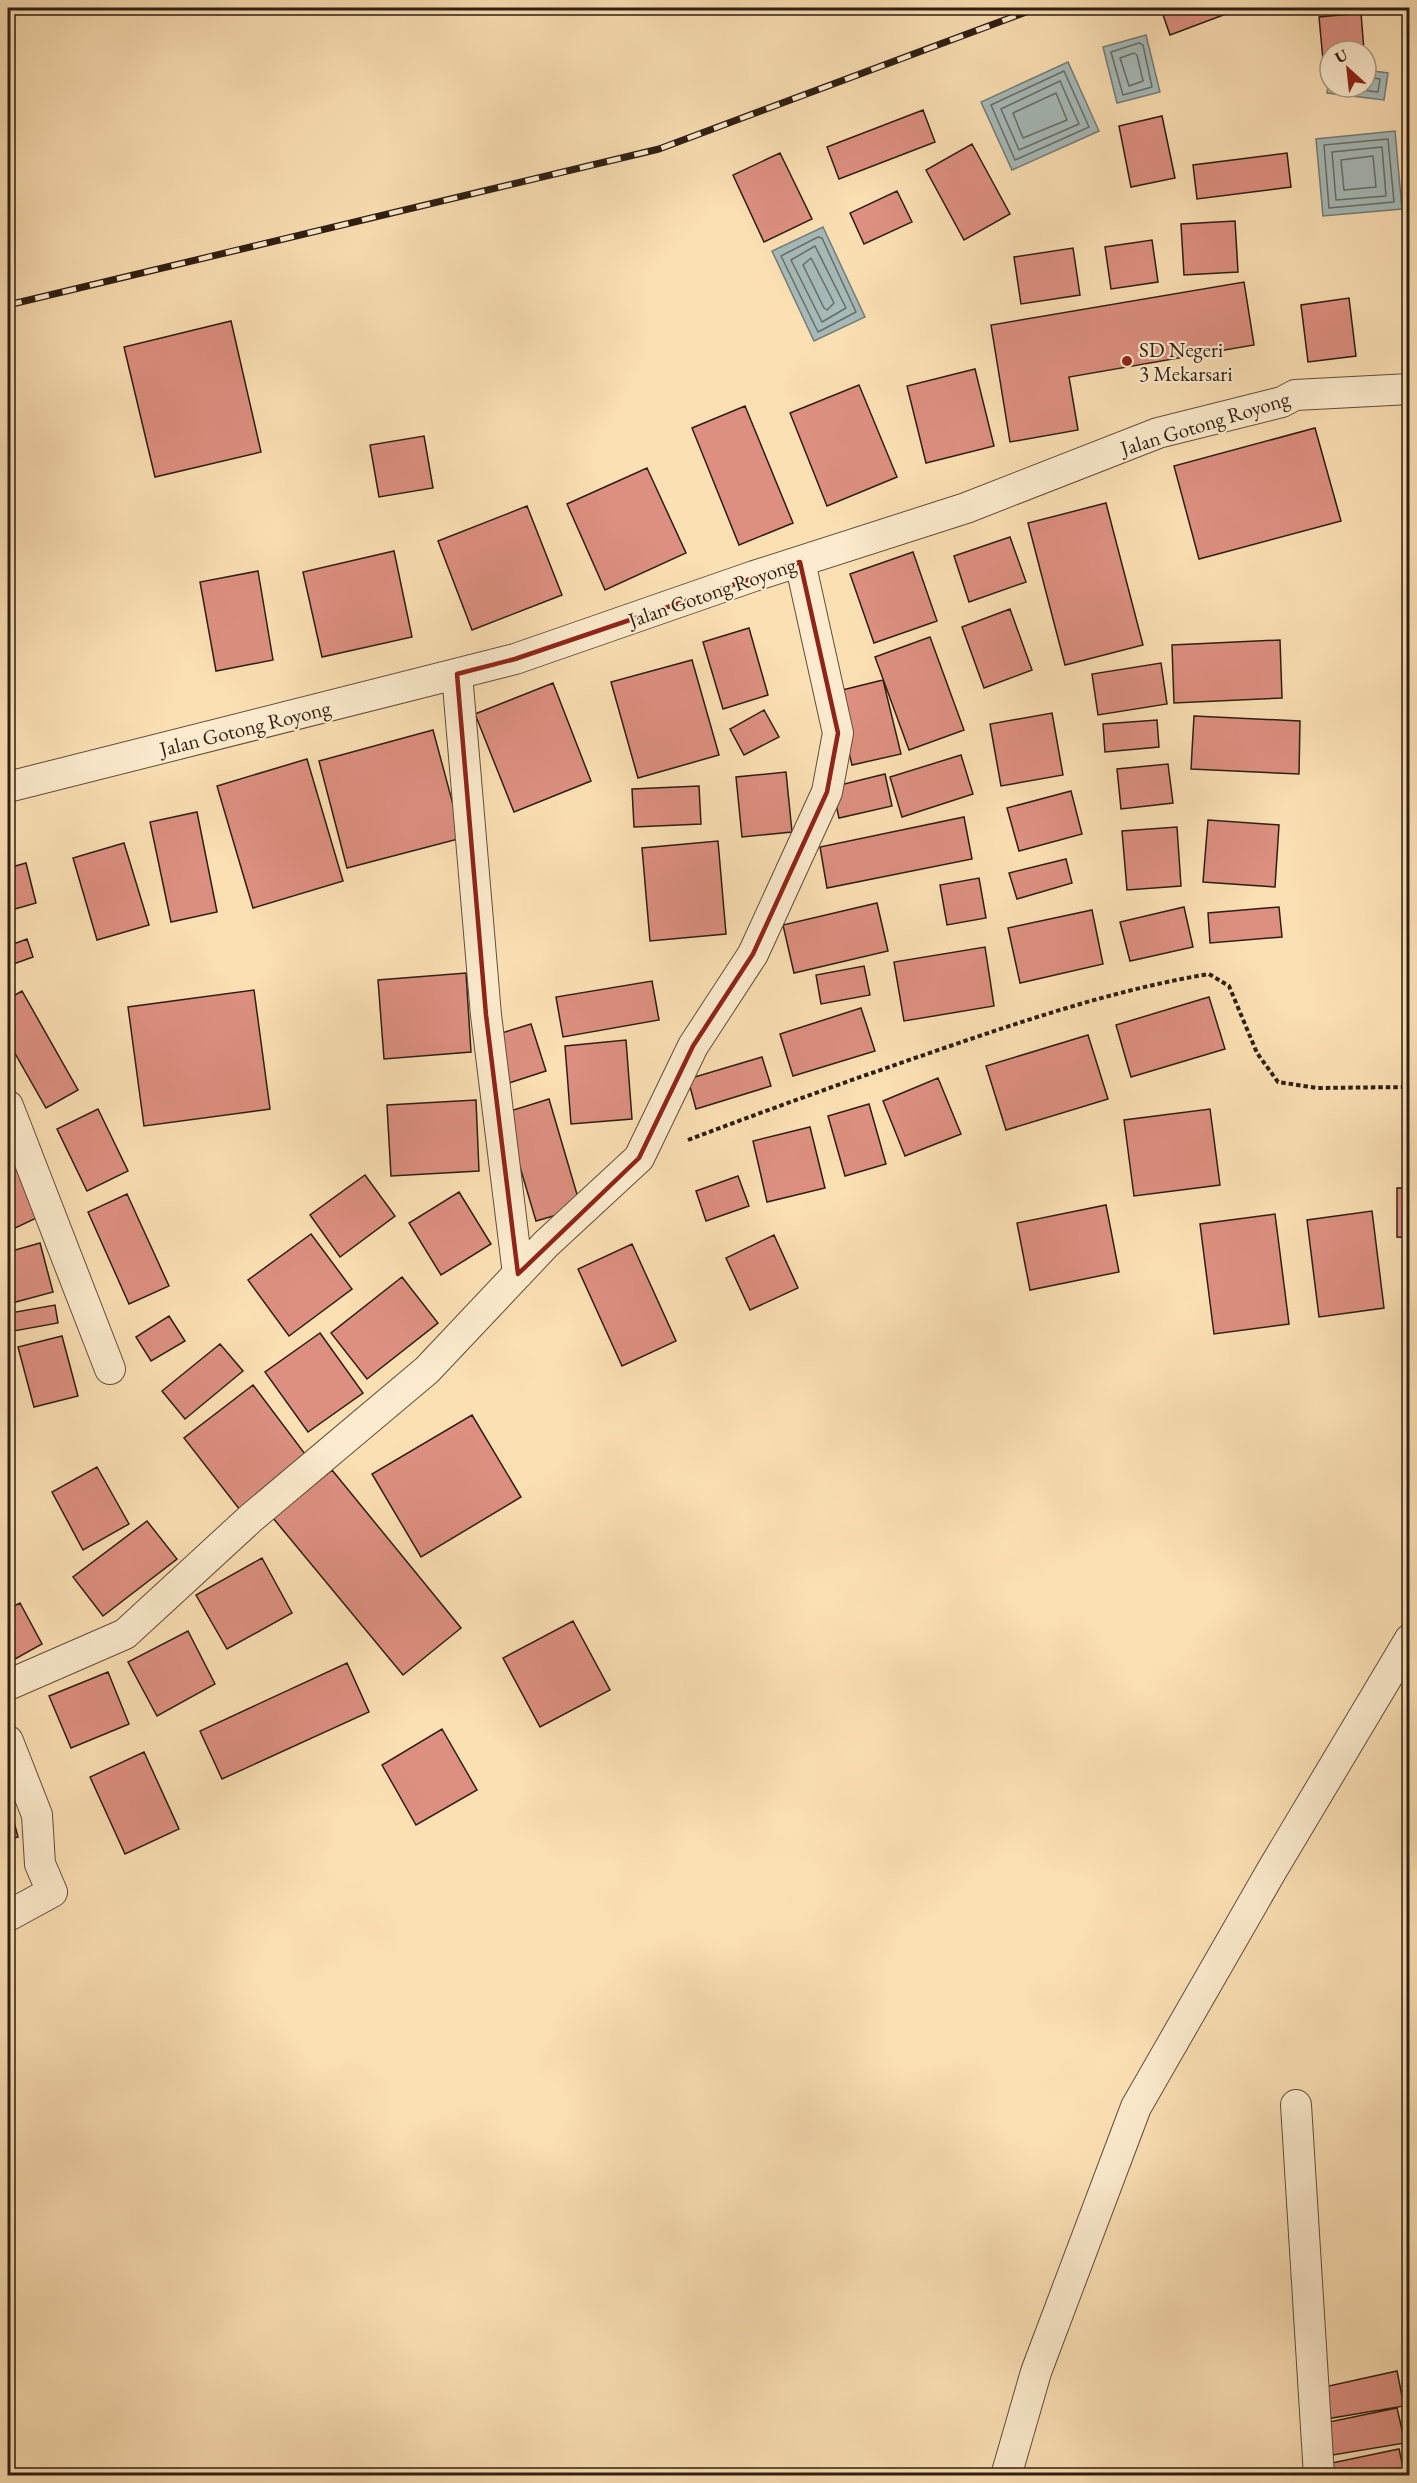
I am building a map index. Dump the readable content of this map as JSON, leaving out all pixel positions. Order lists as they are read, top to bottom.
{
  "streets": {
    "street": ["Jalan Gotong Royong"]
  },
  "places": ["SD Negeri 3 Mekarsari"],
  "north": "top left"
}
